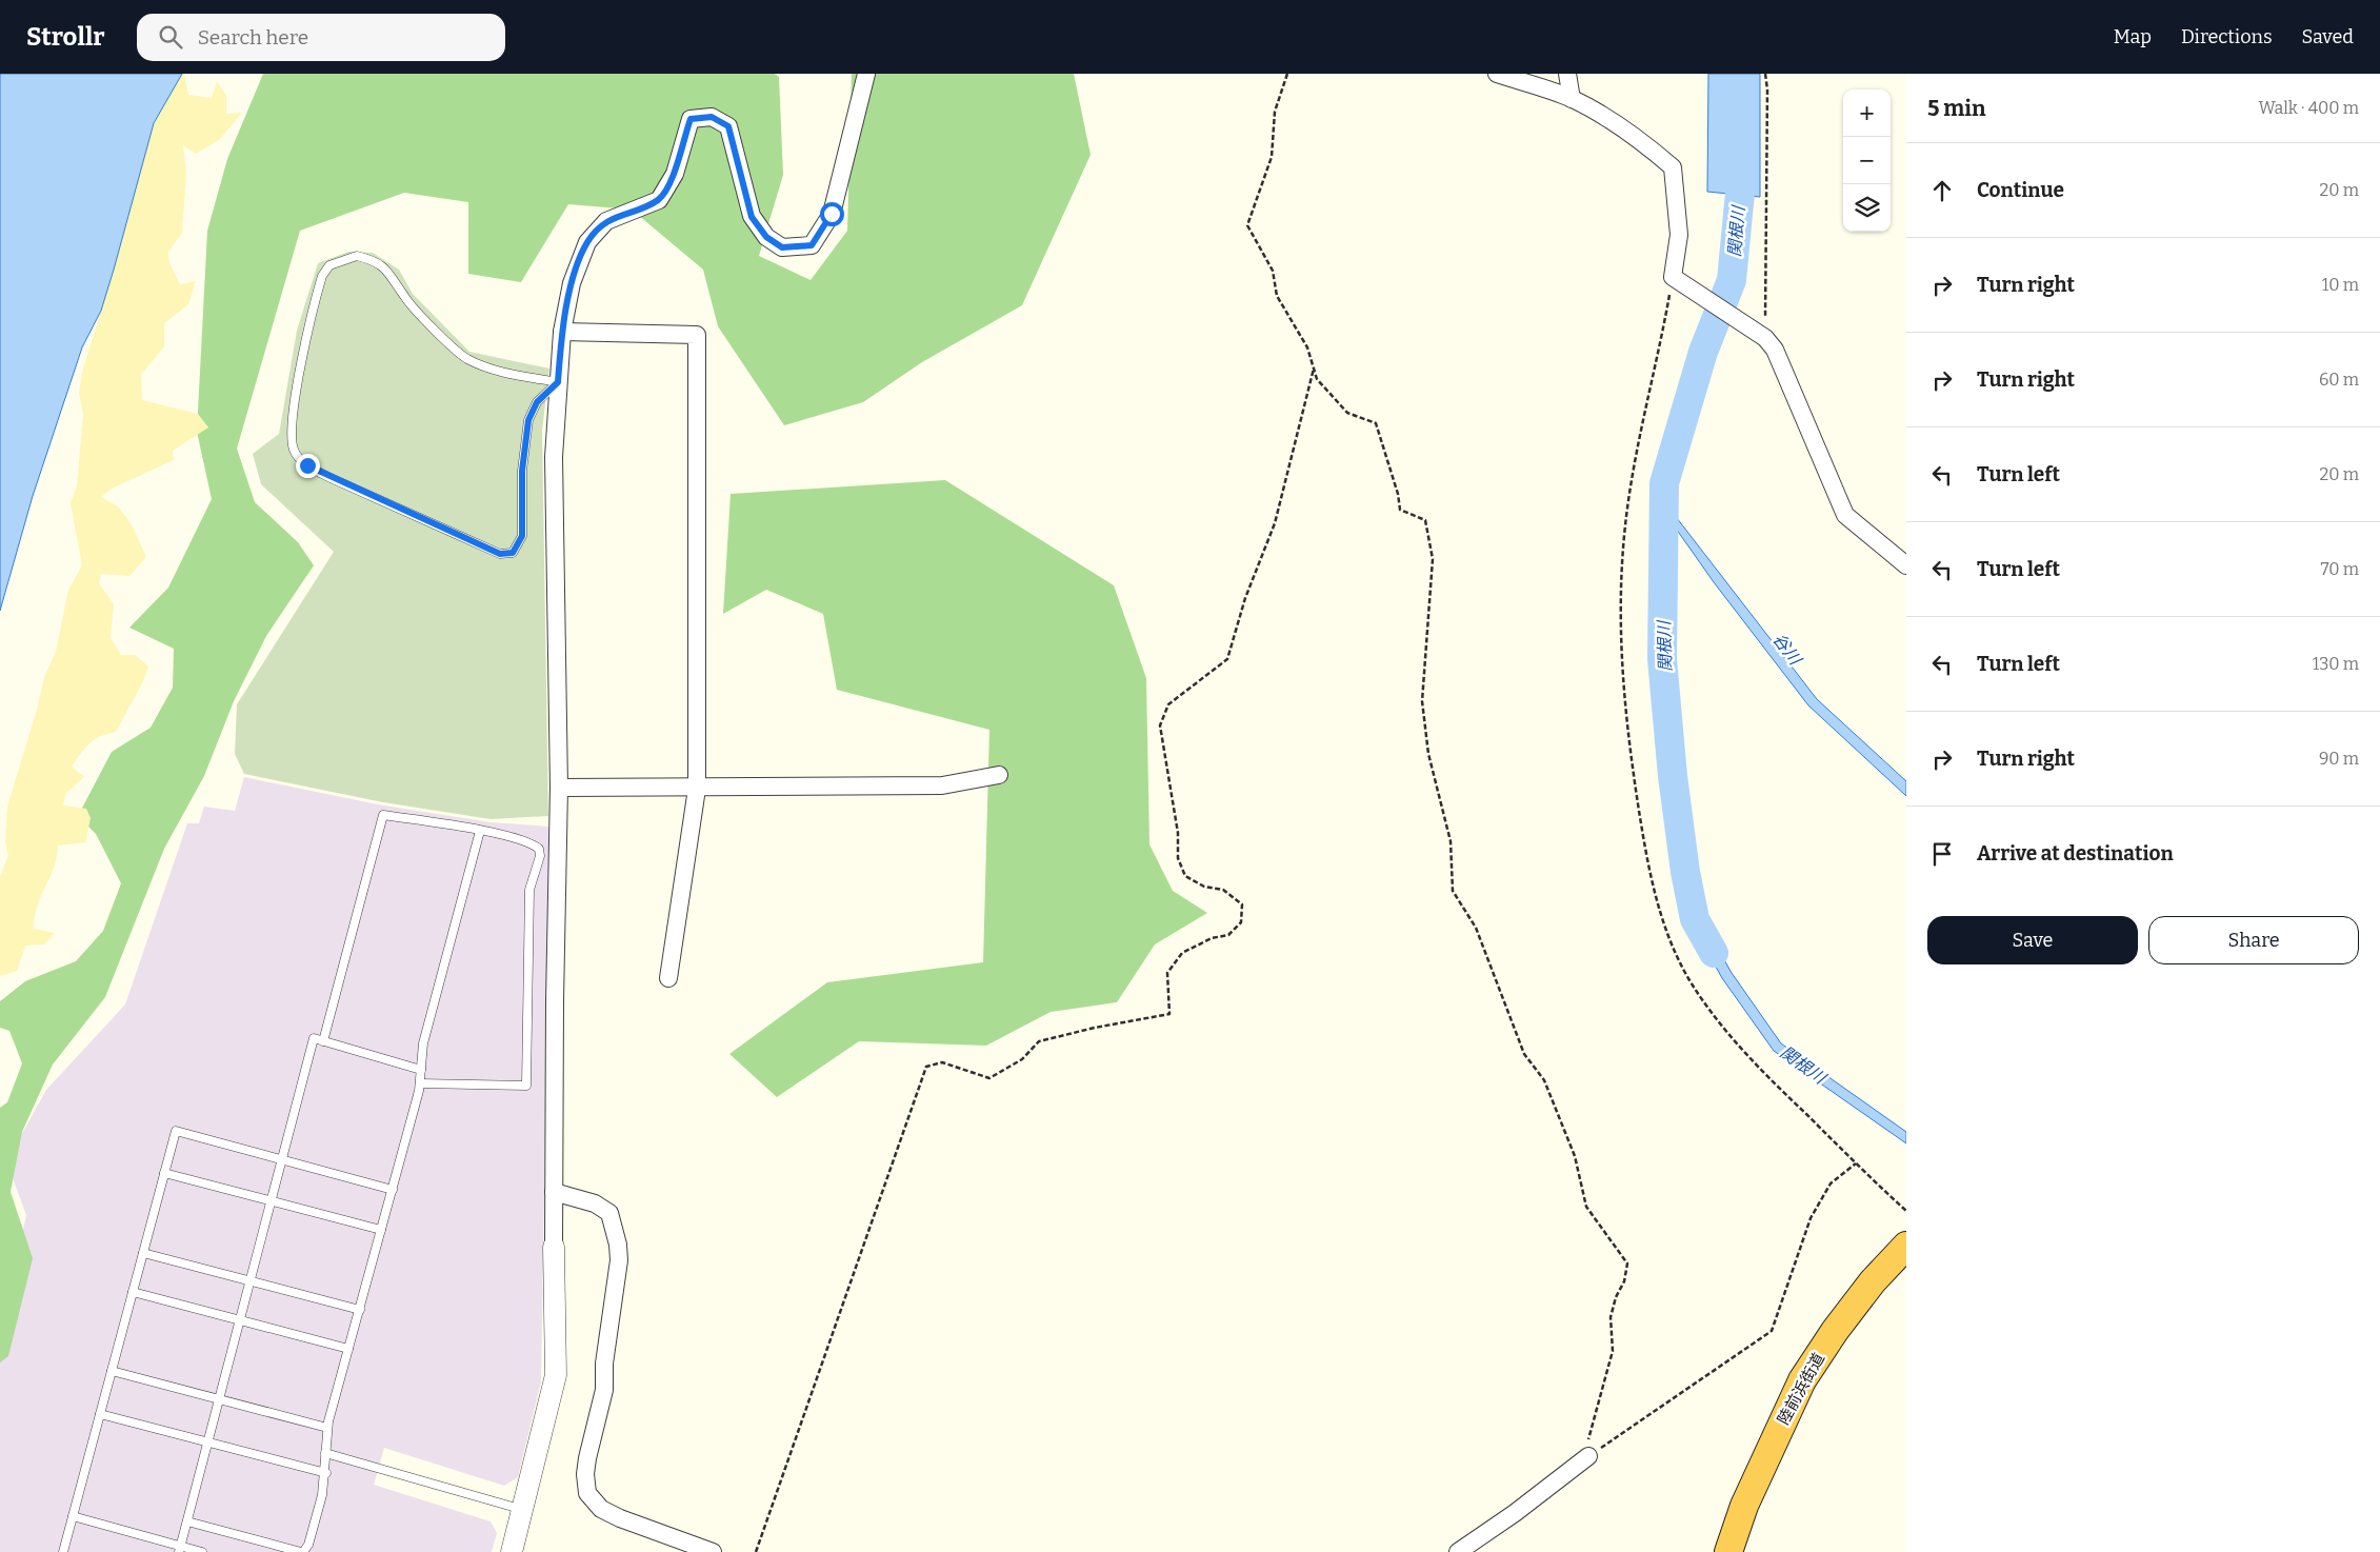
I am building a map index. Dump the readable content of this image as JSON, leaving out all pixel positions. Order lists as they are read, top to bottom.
{
  "streets": {
    "highway": ["陸前浜街道"]
  },
  "water": ["関根川", "谷川"],
  "page": {
    "header": "Strollr",
    "search": "Search here",
    "nav": ["Map", "Directions", "Saved"],
    "heading": ["5 min", "Walk · 400 m"],
    "map_buttons": ["+", "−"],
    "list": [
      ["Continue", "20 m"],
      ["Turn right", "10 m"],
      ["Turn right", "60 m"],
      ["Turn left", "20 m"],
      ["Turn left", "70 m"],
      ["Turn left", "130 m"],
      ["Turn right", "90 m"],
      "Arrive at destination"
    ],
    "buttons": ["Save", "Share"]
  }
}
